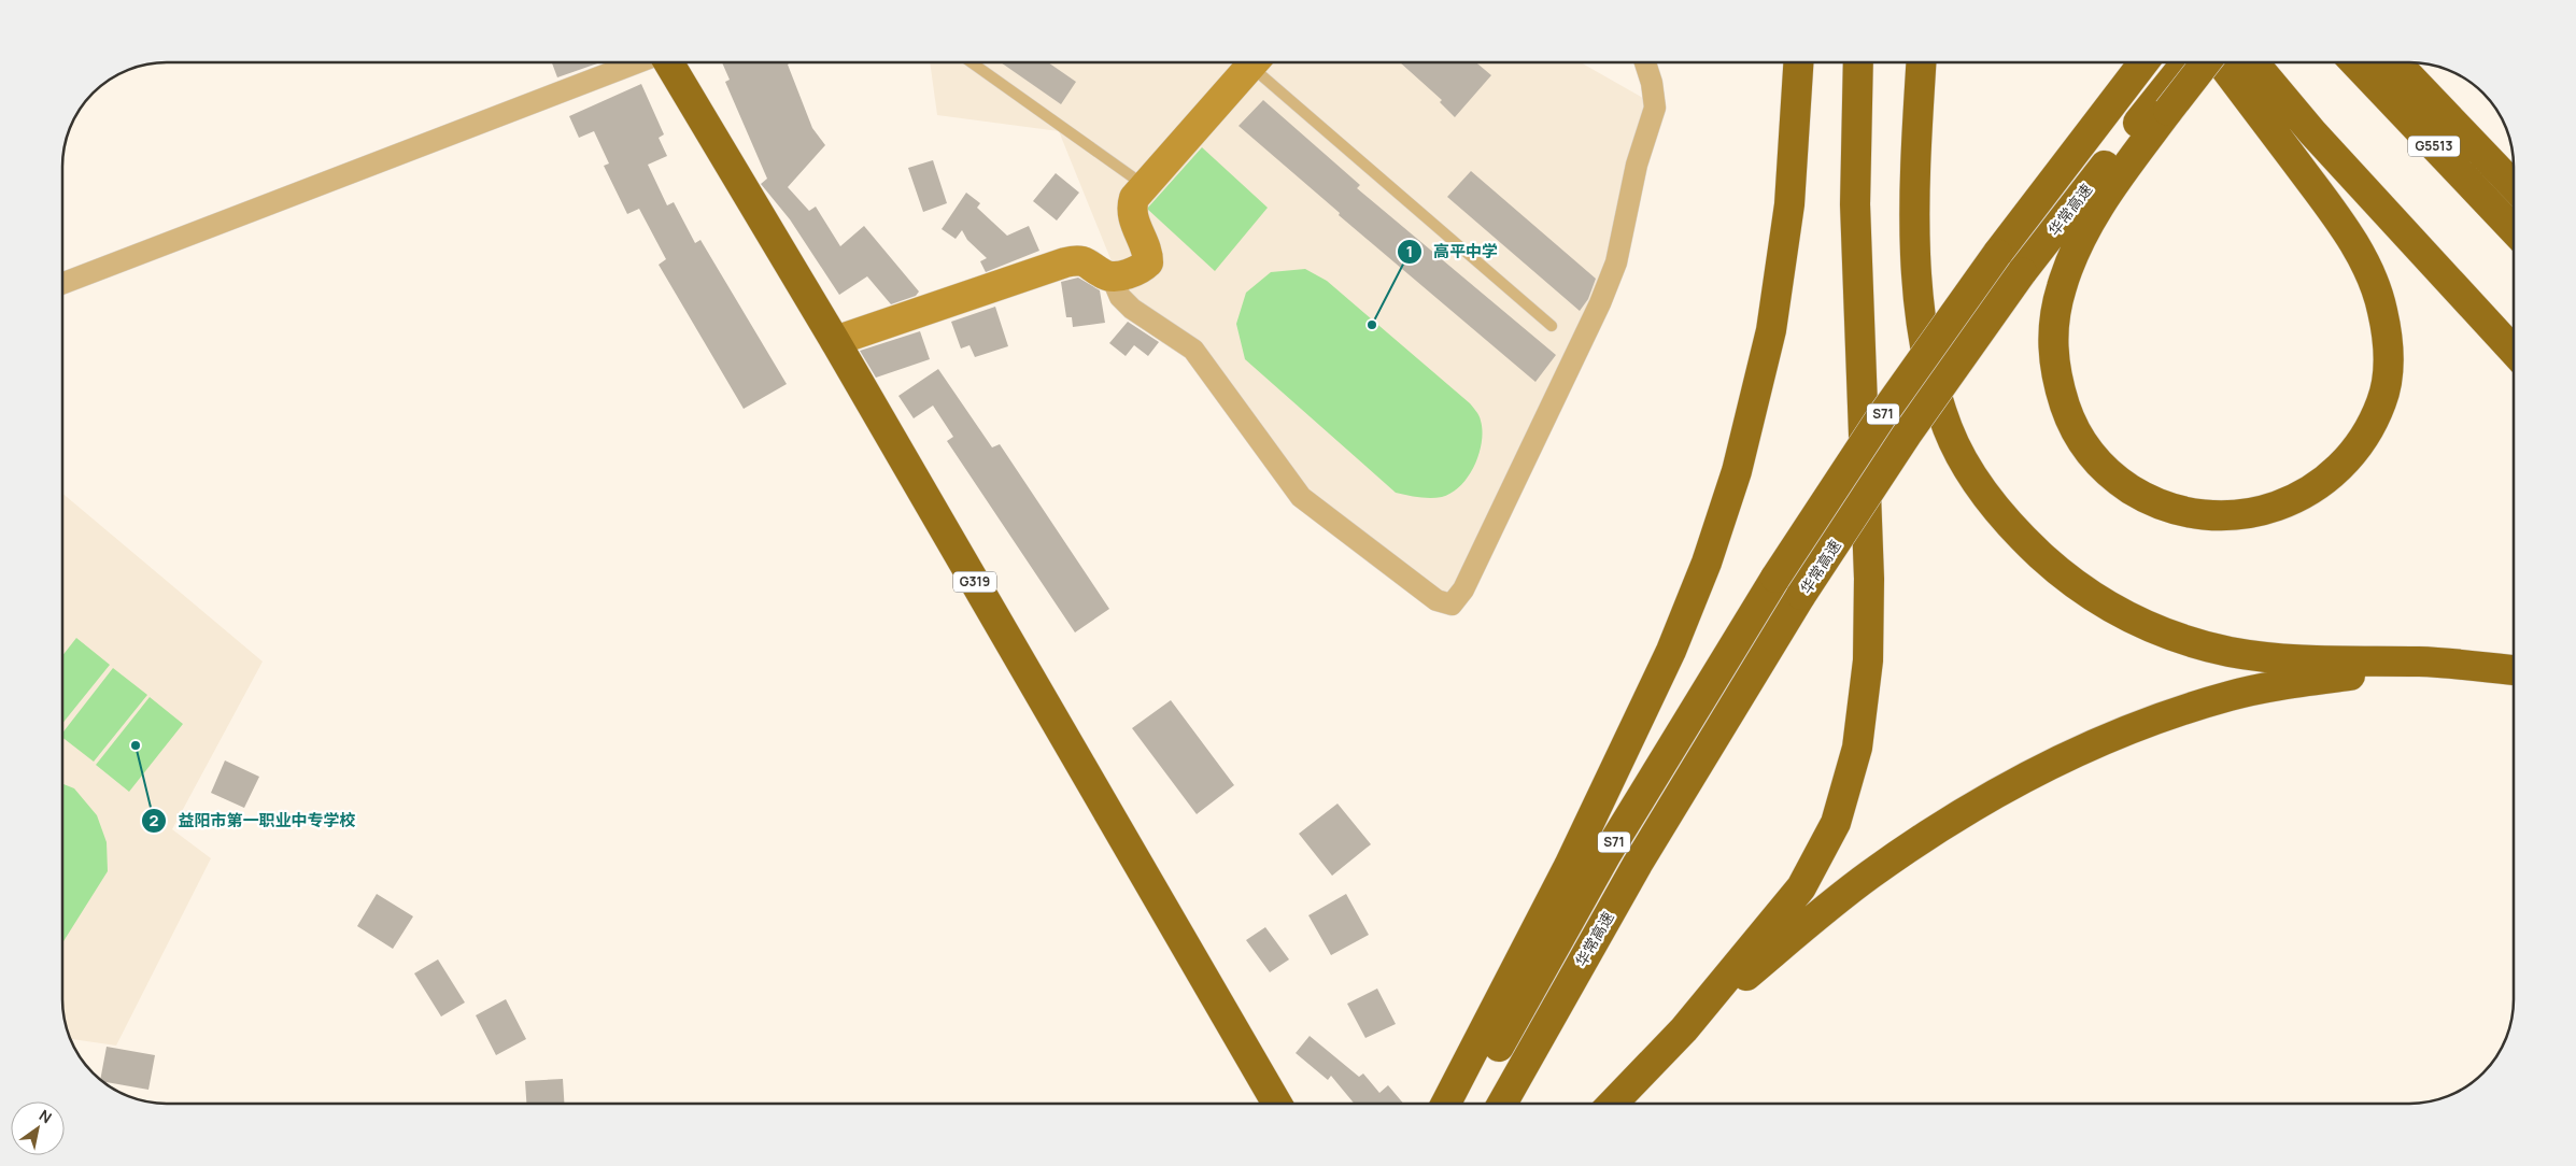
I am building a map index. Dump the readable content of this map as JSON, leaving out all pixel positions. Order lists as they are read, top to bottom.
{
  "streets": {
    "highway": [
      "G5513",
      "华常高速",
      "S71",
      "G319"
    ]
  },
  "places": ["高平中学", "益阳市第一职业中专学校"],
  "north": "top right"
}
